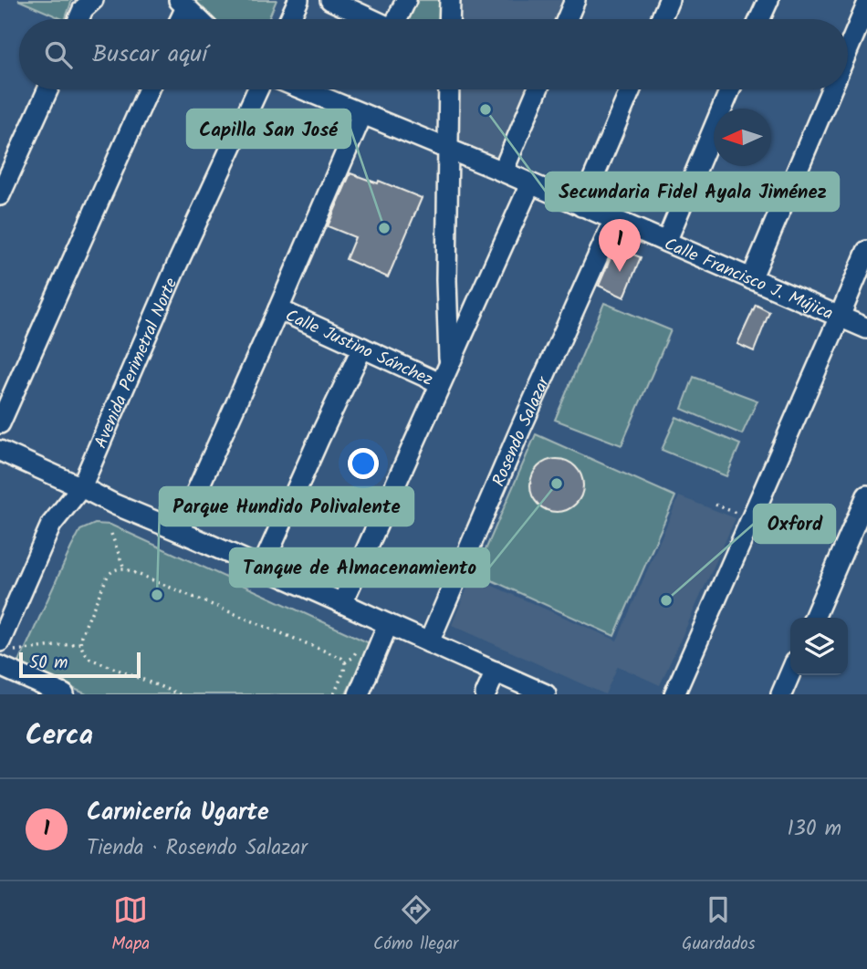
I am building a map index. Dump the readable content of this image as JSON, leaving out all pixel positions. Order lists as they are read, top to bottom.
{
  "streets": {
    "street": [
      "Calle Francisco J. Mújica",
      "Calle Justino Sánchez",
      "Avenida Perimetral Norte",
      "Rosendo Salazar"
    ]
  },
  "crossings": [
    ["Calle Francisco J. Mújica", "Rosendo Salazar"]
  ],
  "places": [
    "Secundaria Fidel Ayala Jiménez",
    "Capilla San José",
    "Tanque de Almacenamiento",
    "Parque Hundido Polivalente",
    "Oxford"
  ],
  "scale_bar": "50 m",
  "north": "left",
  "page": {
    "search": "Buscar aquí",
    "pins": "1",
    "scale": "50 m",
    "heading": "Cerca",
    "list": [
      {
        "mark": "1",
        "name": "Carnicería Ugarte",
        "note": "Tienda · Rosendo Salazar",
        "value": "130 m"
      }
    ],
    "nav": ["Mapa", "Cómo llegar", "Guardados"]
  }
}
